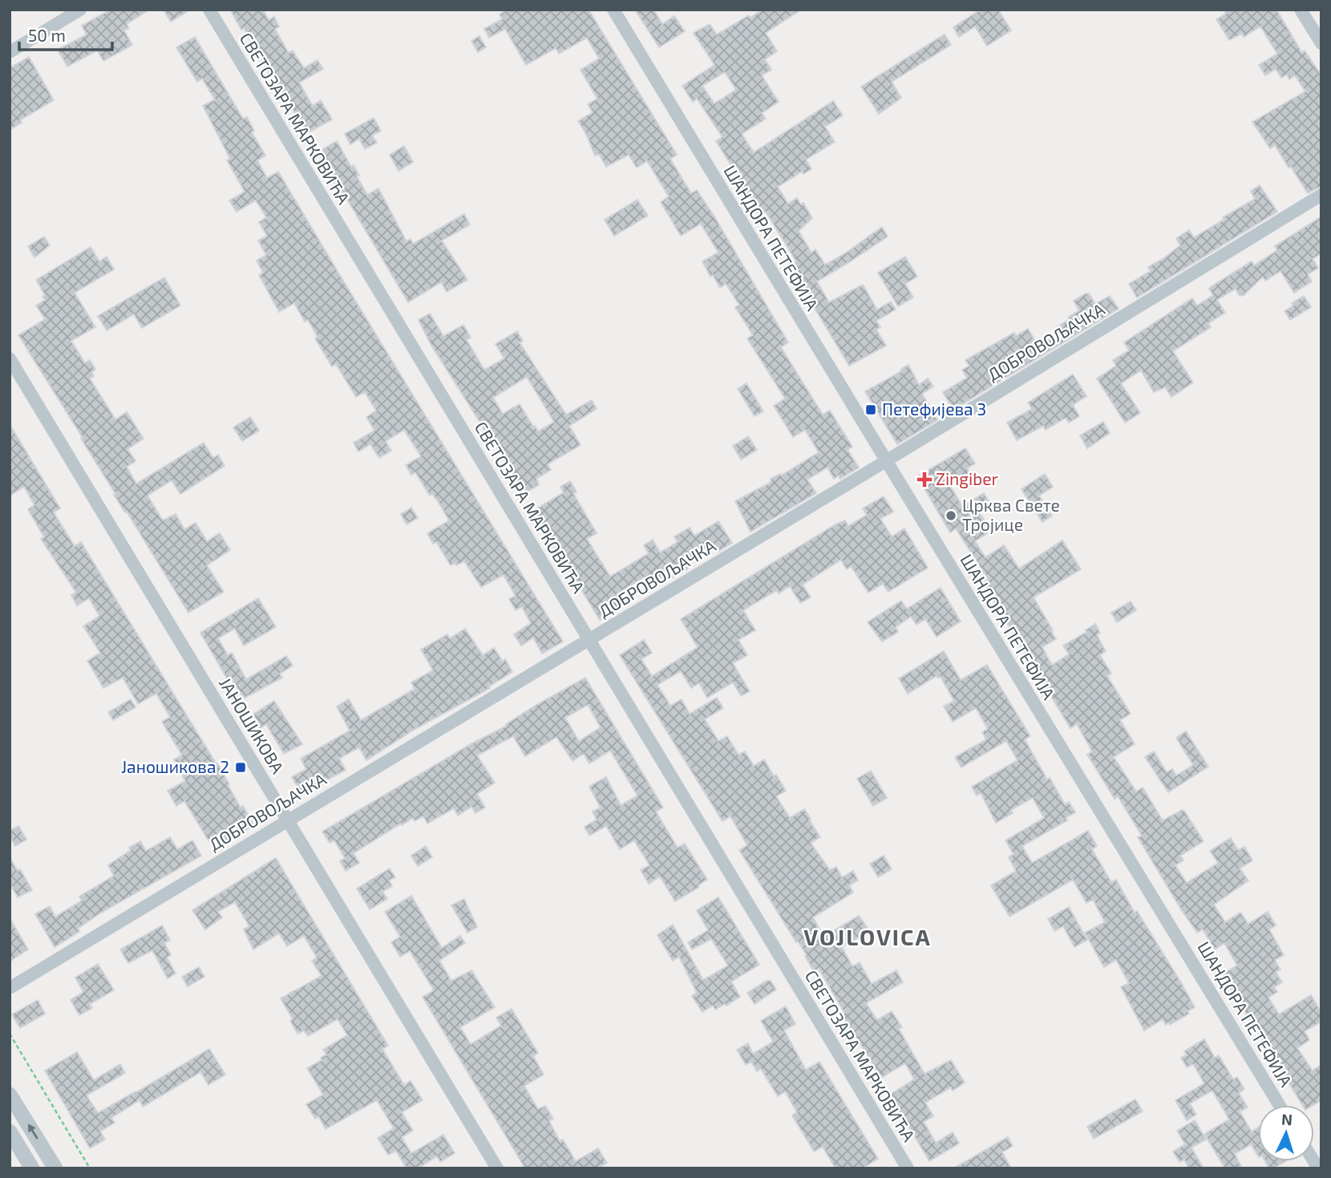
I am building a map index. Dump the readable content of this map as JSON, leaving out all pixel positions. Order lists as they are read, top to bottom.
{
  "streets": {
    "street": [
      "СВЕТОЗАРА МАРКОВИЋА",
      "ШАНДОРА ПЕТЕФИЈА",
      "ДОБРОВОЉАЧКА",
      "ЈАНОШИКОВА"
    ]
  },
  "crossings": [
    ["СВЕТОЗАРА МАРКОВИЋА", "ДОБРОВОЉАЧКА"],
    ["ШАНДОРА ПЕТЕФИЈА", "ДОБРОВОЉАЧКА"],
    ["ДОБРОВОЉАЧКА", "ЈАНОШИКОВА"]
  ],
  "districts": ["VOJLOVICA"],
  "places": {
    "transit": ["Петефијева 3", "Јаношикова 2"],
    "health": ["Zingiber"],
    "other": ["Црква Свете Тројице"]
  },
  "scale_bar": "50 m",
  "north": "top"
}
